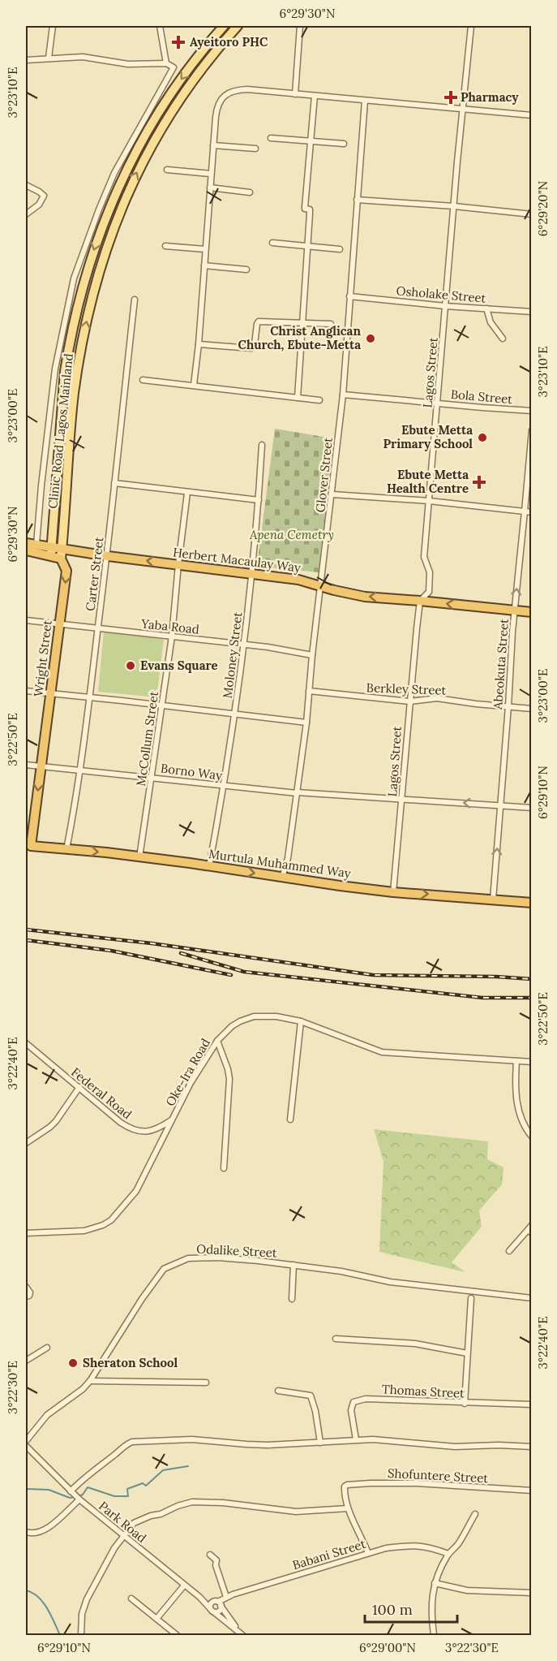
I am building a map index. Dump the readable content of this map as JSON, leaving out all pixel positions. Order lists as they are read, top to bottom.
{
  "streets": {
    "highway": ["Herbert Macaulay Way", "Wright Street", "Murtula Muhammed Way"],
    "main road": ["Clinic Road Lagos Mainland"],
    "street": [
      "Osholake Street",
      "Lagos Street",
      "Bola Street",
      "Glover Street",
      "Carter Street",
      "Yaba Road",
      "Moloney Street",
      "Abeokuta Street",
      "Berkley Street",
      "McCollum Street",
      "Borno Way",
      "Oke-Ira Road",
      "Federal Road",
      "Odalike Street",
      "Thomas Street",
      "Shofuntere Street",
      "Park Road",
      "Babani Street"
    ]
  },
  "crossings": [
    ["Osholake Street", "Lagos Street"],
    ["Osholake Street", "Glover Street"],
    ["Lagos Street", "Bola Street"],
    ["Lagos Street", "Herbert Macaulay Way"],
    ["Lagos Street", "Berkley Street"],
    ["Lagos Street", "Borno Way"],
    ["Lagos Street", "Murtula Muhammed Way"],
    ["Bola Street", "Glover Street"],
    ["Clinic Road Lagos Mainland", "Herbert Macaulay Way"],
    ["Clinic Road Lagos Mainland", "Wright Street"],
    ["Glover Street", "Herbert Macaulay Way"],
    ["Glover Street", "Yaba Road"],
    ["Glover Street", "Berkley Street"],
    ["Glover Street", "Borno Way"],
    ["Glover Street", "Murtula Muhammed Way"],
    ["Herbert Macaulay Way", "Carter Street"],
    ["Herbert Macaulay Way", "Moloney Street"],
    ["Herbert Macaulay Way", "Abeokuta Street"],
    ["Herbert Macaulay Way", "McCollum Street"],
    ["Carter Street", "Yaba Road"],
    ["Carter Street", "Borno Way"],
    ["Carter Street", "Murtula Muhammed Way"],
    ["Yaba Road", "Moloney Street"],
    ["Yaba Road", "Wright Street"],
    ["Yaba Road", "McCollum Street"],
    ["Moloney Street", "Borno Way"],
    ["Moloney Street", "Murtula Muhammed Way"],
    ["Wright Street", "Borno Way"],
    ["Wright Street", "Murtula Muhammed Way"],
    ["Abeokuta Street", "Berkley Street"],
    ["Abeokuta Street", "Borno Way"],
    ["Abeokuta Street", "Murtula Muhammed Way"],
    ["McCollum Street", "Borno Way"],
    ["McCollum Street", "Murtula Muhammed Way"],
    ["Oke-Ira Road", "Federal Road"]
  ],
  "one_way": [
    "Herbert Macaulay Way",
    "Wright Street",
    "Abeokuta Street",
    "Murtula Muhammed Way"
  ],
  "parks": ["Apena Cemetry"],
  "places": {
    "health": ["Ayeitoro PHC", "Pharmacy", "Ebute Metta Health Centre"],
    "other": [
      "Christ Anglican Church, Ebute-Metta",
      "Ebute Metta Primary School",
      "Evans Square",
      "Sheraton School"
    ]
  },
  "scale_bar": "100 m",
  "coordinates": [
    "6°29'30\"N",
    "3°23'10\"E",
    "6°29'20\"N",
    "3°23'00\"E",
    "3°22'50\"E",
    "6°29'10\"N",
    "3°22'40\"E",
    "3°22'30\"E",
    "6°29'00\"N"
  ]
}
